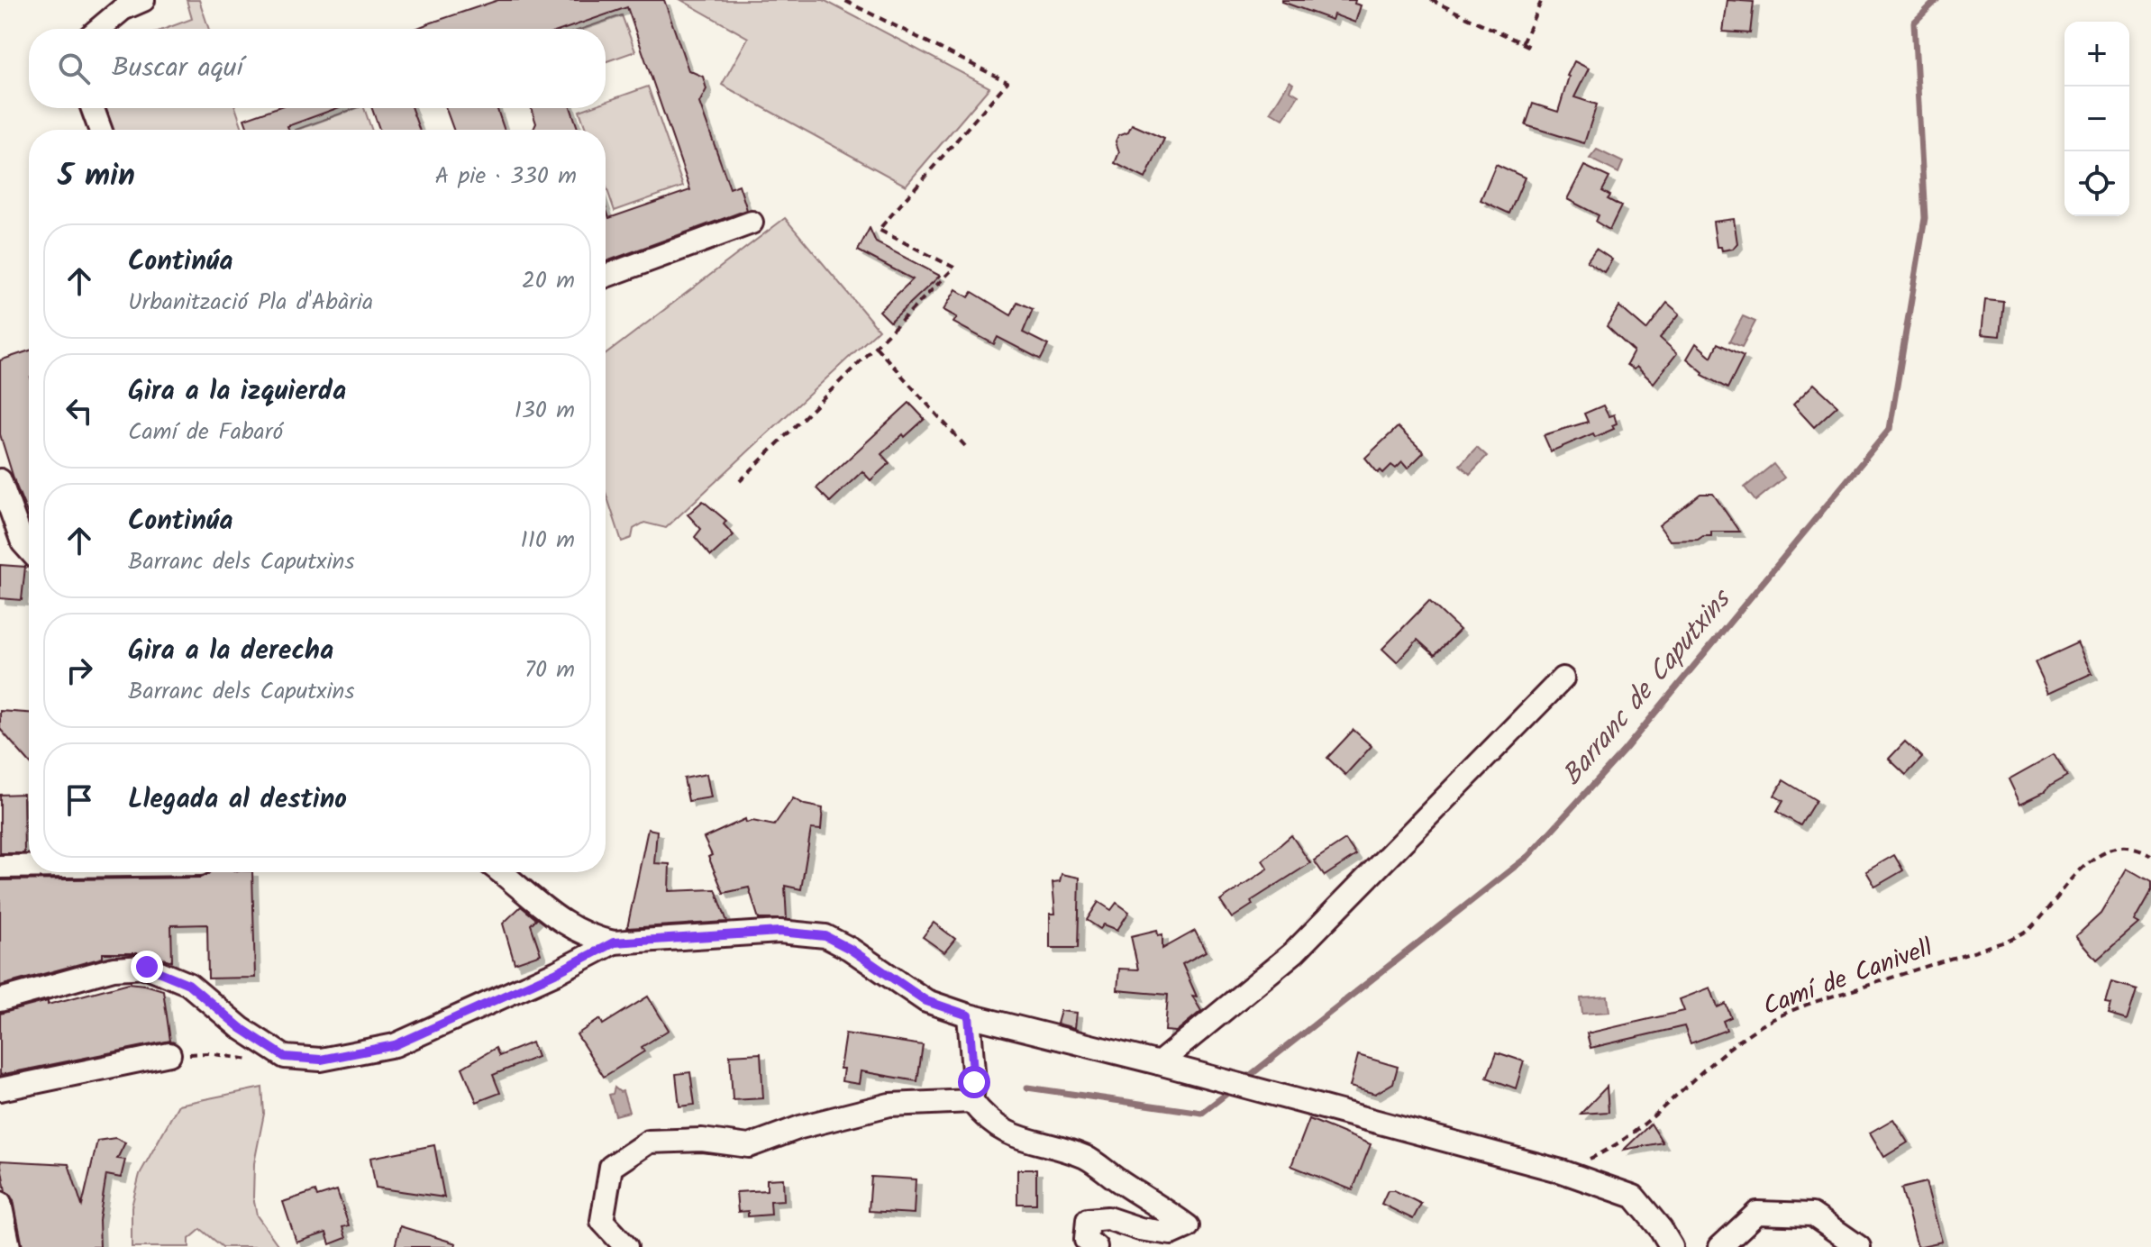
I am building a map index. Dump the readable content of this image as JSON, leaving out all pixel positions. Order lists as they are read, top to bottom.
{
  "streets": {
    "path": ["Camí de Canivell"]
  },
  "water": ["Barranc de Caputxins"],
  "page": {
    "map_buttons": ["+", "−"],
    "search": "Buscar aquí",
    "heading": ["5 min", "A pie · 330 m"],
    "list": [
      ["Continúa", "Urbanització Pla d'Abària", "20 m"],
      ["Gira a la izquierda", "Camí de Fabaró", "130 m"],
      ["Continúa", "Barranc dels Caputxins", "110 m"],
      ["Gira a la derecha", "Barranc dels Caputxins", "70 m"],
      "Llegada al destino"
    ]
  }
}
